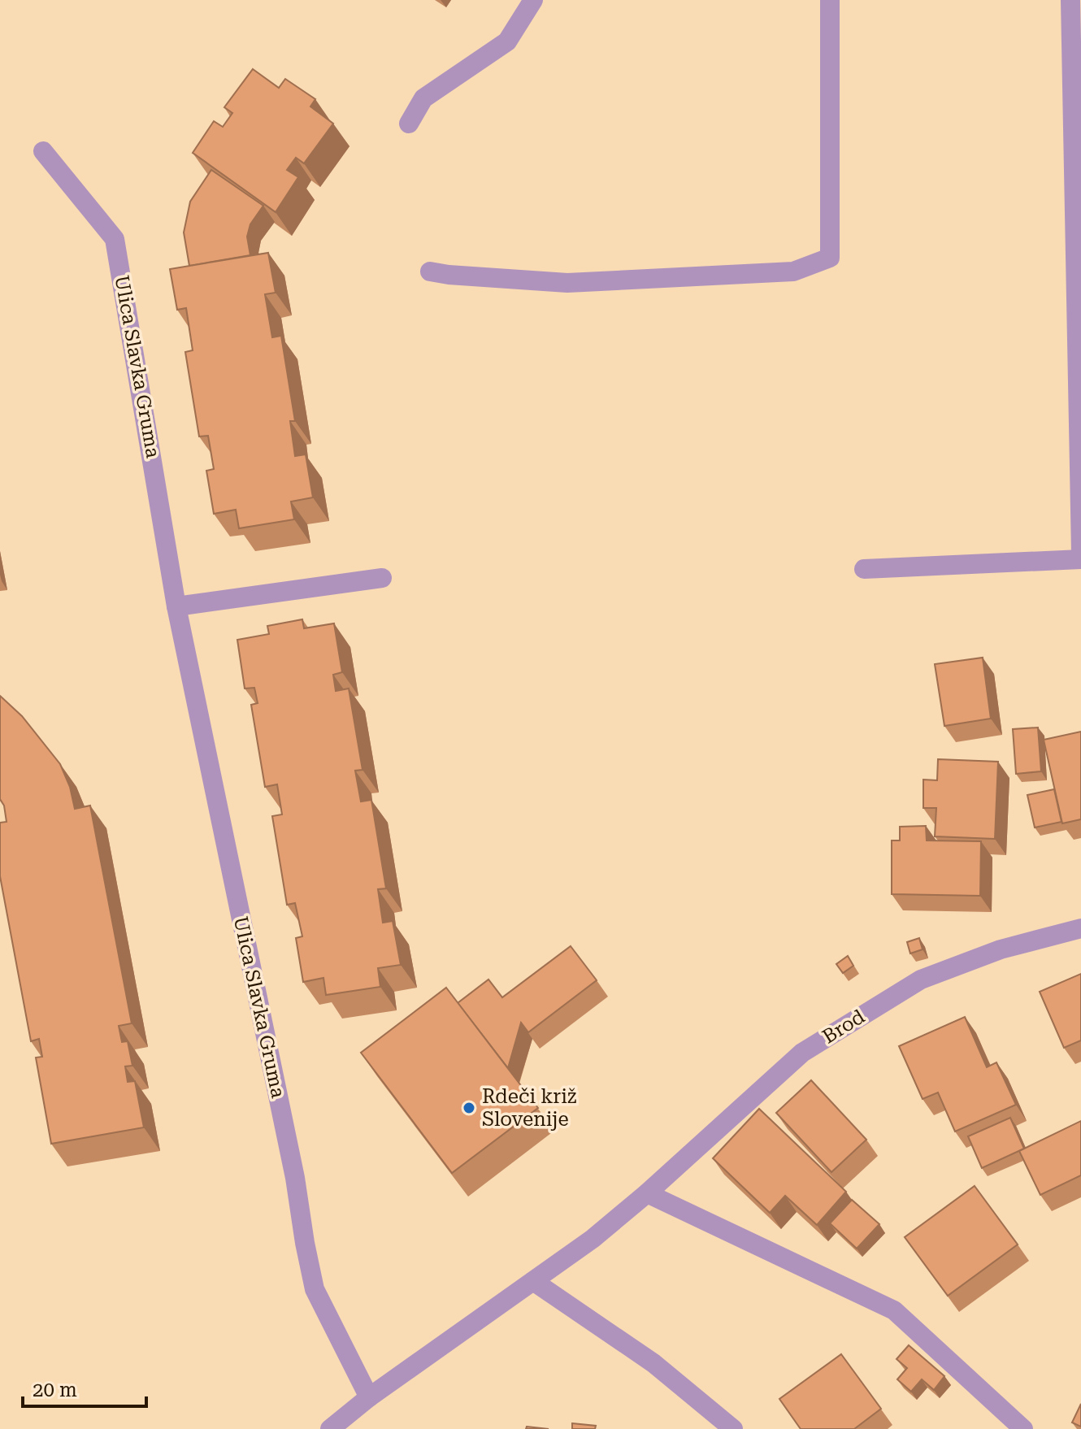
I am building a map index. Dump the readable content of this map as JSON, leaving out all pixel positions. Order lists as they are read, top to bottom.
{
  "streets": {
    "street": ["Ulica Slavka Gruma", "Brod"]
  },
  "places": ["Rdeči križ Slovenije"],
  "scale_bar": "20 m"
}
